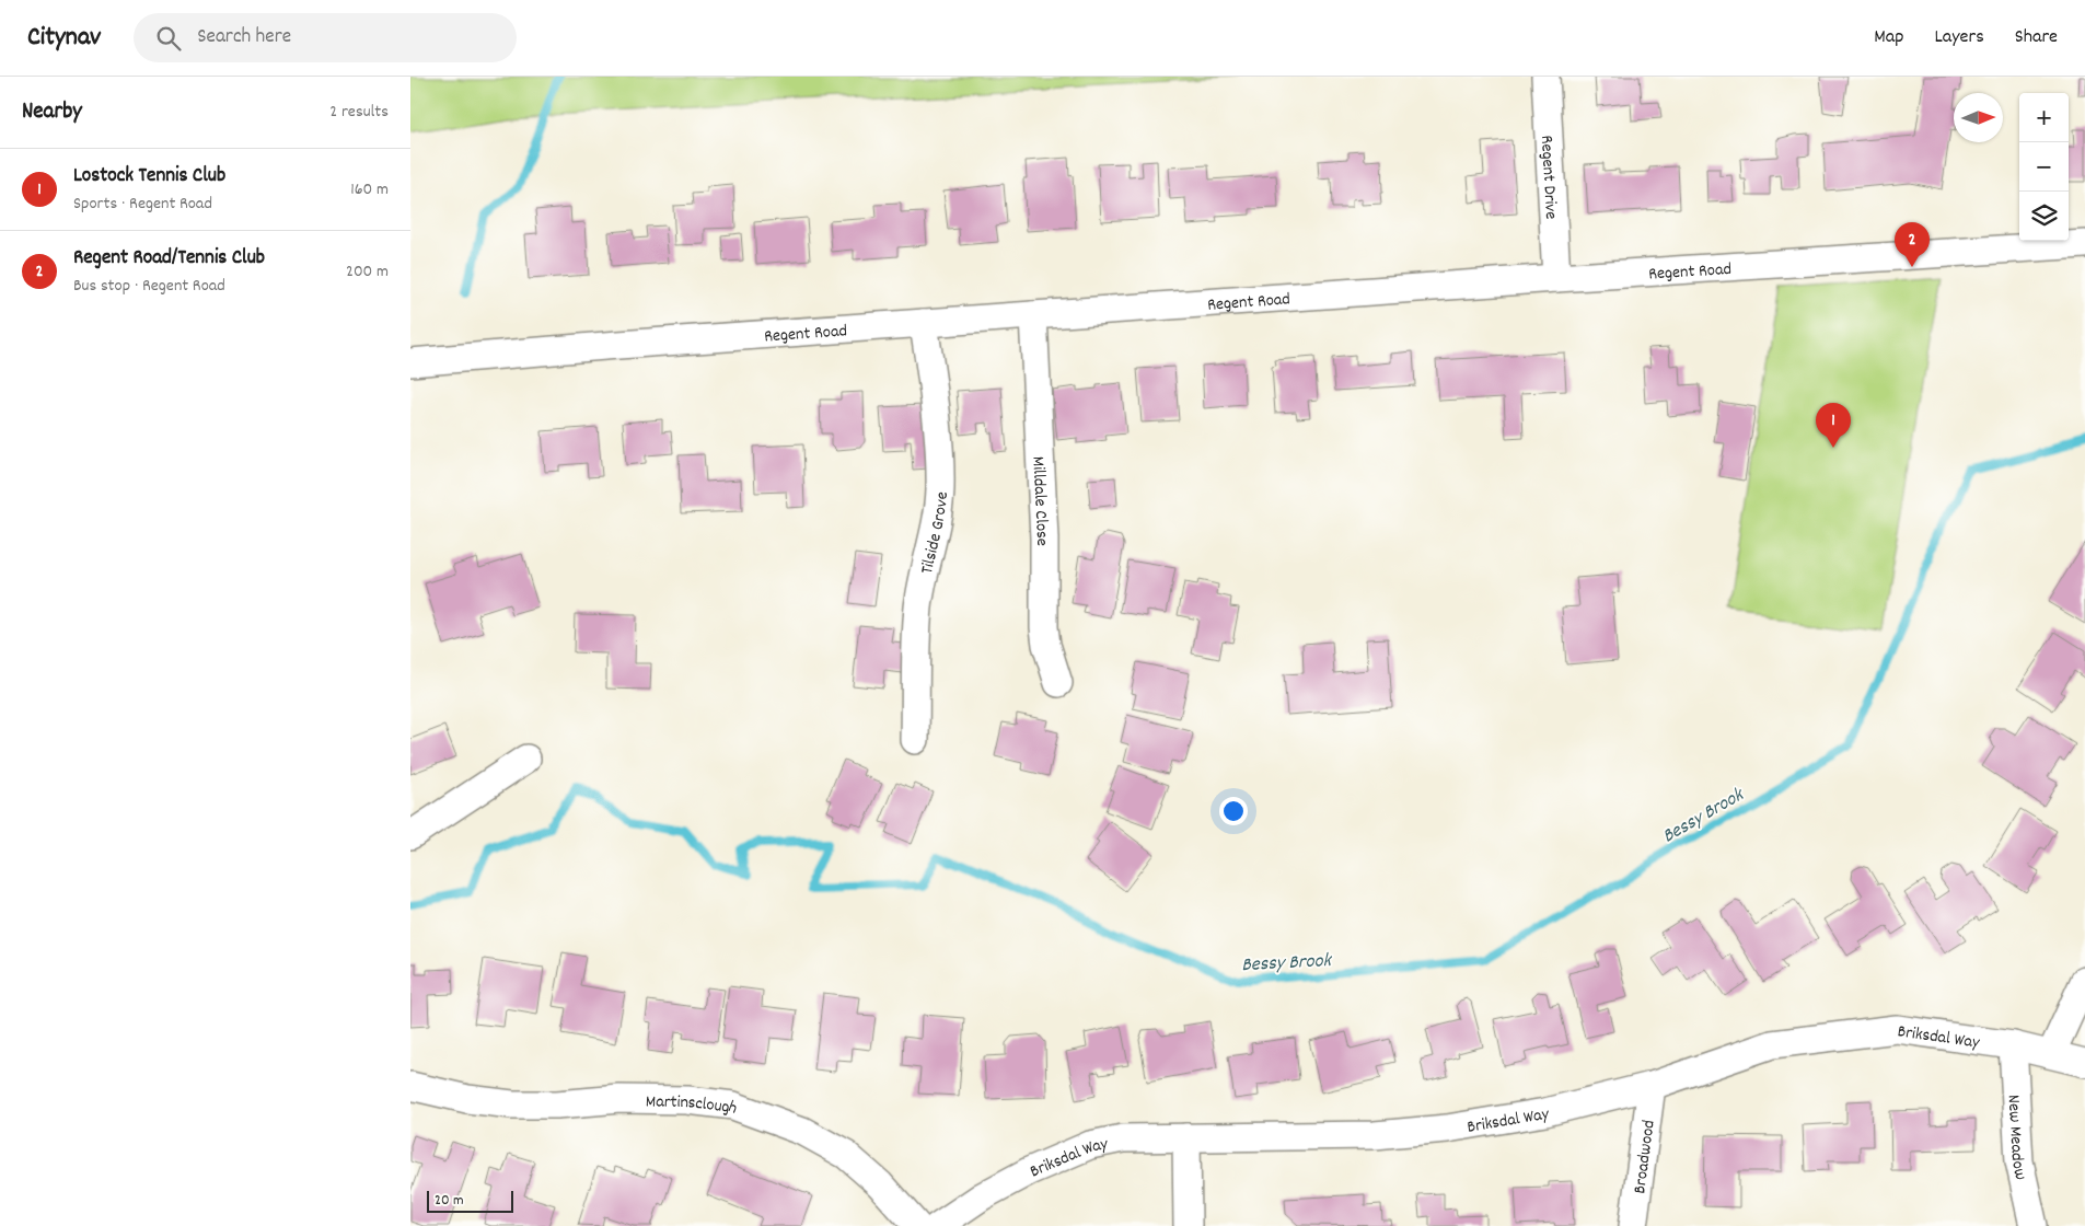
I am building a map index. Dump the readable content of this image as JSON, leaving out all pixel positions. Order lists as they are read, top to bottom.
{
  "streets": {
    "street": [
      "Regent Drive",
      "Regent Road",
      "Milldale Close",
      "Tilside Grove",
      "Briksdal Way",
      "Martinsclough",
      "New Meadow",
      "Broadwood"
    ]
  },
  "crossings": [
    ["Regent Drive", "Regent Road"],
    ["Regent Road", "Milldale Close"],
    ["Regent Road", "Tilside Grove"],
    ["Briksdal Way", "New Meadow"],
    ["Briksdal Way", "Broadwood"]
  ],
  "water": ["Bessy Brook"],
  "scale_bar": "20 m",
  "north": "right",
  "page": {
    "header": "Citynav",
    "search": "Search here",
    "nav": ["Map", "Layers", "Share"],
    "heading": ["Nearby", "2 results"],
    "map_buttons": ["+", "−"],
    "list": [
      {
        "mark": "1",
        "name": "Lostock Tennis Club",
        "note": "Sports · Regent Road",
        "value": "160 m"
      },
      {
        "mark": "2",
        "name": "Regent Road/Tennis Club",
        "note": "Bus stop · Regent Road",
        "value": "200 m"
      }
    ],
    "pins": ["2", "1"],
    "scale": "20 m"
  }
}
